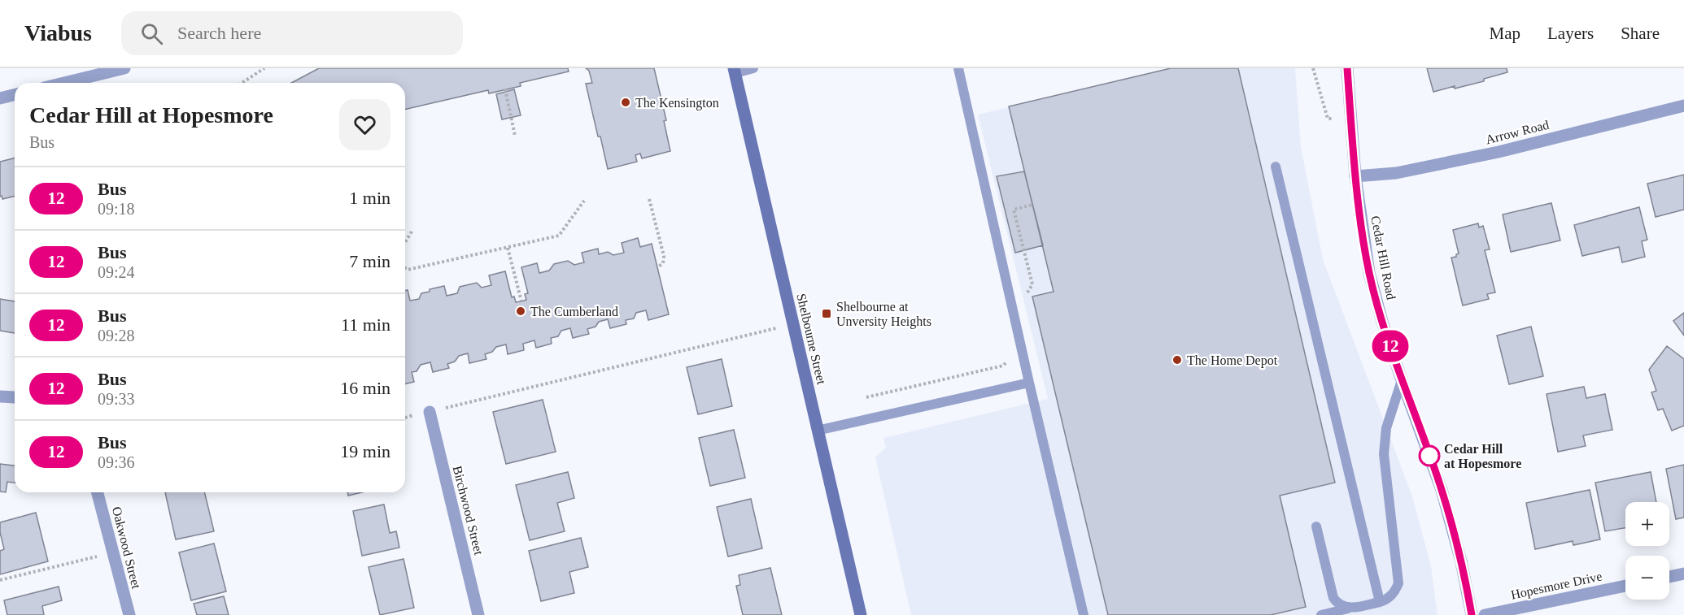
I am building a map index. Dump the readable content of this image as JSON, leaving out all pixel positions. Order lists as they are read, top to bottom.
{
  "streets": {
    "main road": ["Shelbourne Street"],
    "street": [
      "Arrow Road",
      "Cedar Hill Road",
      "Birchwood Street",
      "Oakwood Street",
      "Hopesmore Drive"
    ]
  },
  "crossings": [
    ["Arrow Road", "Cedar Hill Road"]
  ],
  "places": {
    "other": [
      "The Kensington",
      "The Cumberland",
      "The Home Depot",
      "Cedar Hill at Hopesmore"
    ],
    "transit": ["Shelbourne at Unversity Heights"]
  },
  "lines": ["bus line 12"],
  "page": {
    "header": "Viabus",
    "search": "Search here",
    "nav": ["Map", "Layers", "Share"],
    "on_map": "12",
    "heading": ["Cedar Hill at Hopesmore", "Bus"],
    "list": [
      {
        "mark": "12",
        "name": "Bus",
        "note": "09:18",
        "value": "1 min"
      },
      {
        "mark": "12",
        "name": "Bus",
        "note": "09:24",
        "value": "7 min"
      },
      {
        "mark": "12",
        "name": "Bus",
        "note": "09:28",
        "value": "11 min"
      },
      {
        "mark": "12",
        "name": "Bus",
        "note": "09:33",
        "value": "16 min"
      },
      {
        "mark": "12",
        "name": "Bus",
        "note": "09:36",
        "value": "19 min"
      }
    ],
    "map_buttons": ["+", "−"]
  }
}
